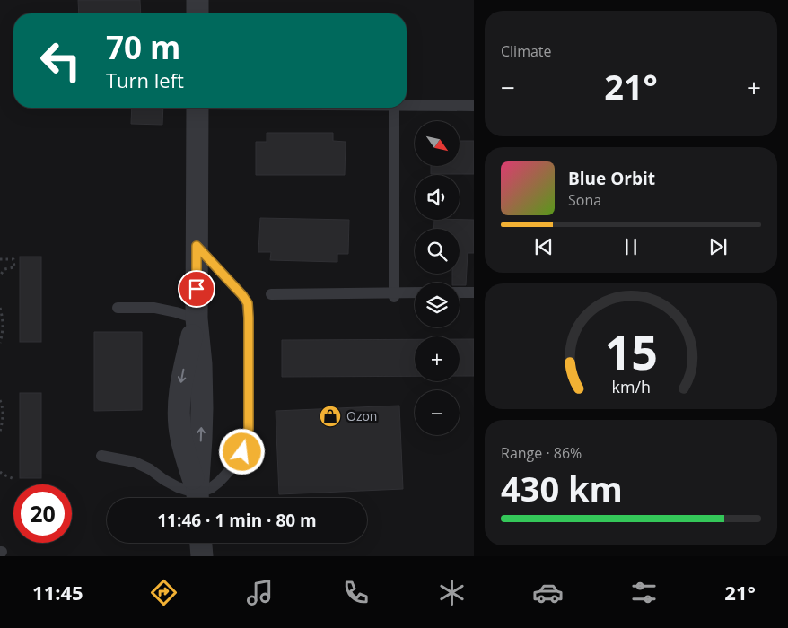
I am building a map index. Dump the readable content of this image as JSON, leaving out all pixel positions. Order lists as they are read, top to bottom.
{
  "places": {
    "shop": ["Ozon"]
  },
  "north": "bottom right",
  "page": {
    "tile": [
      "Climate",
      ["Range · 86%", "430 km"]
    ],
    "turn": ["70 m", "Turn left"],
    "heat": ["−", "21°", "+"],
    "map_buttons": ["+", "−"],
    "song": ["Blue Orbit", "Sona"],
    "limit": "20",
    "trip": "11:46 · 1 min · 80 m",
    "tabs": ["11:45", "21°"],
    "gauge": ["15", "km/h"]
  }
}
